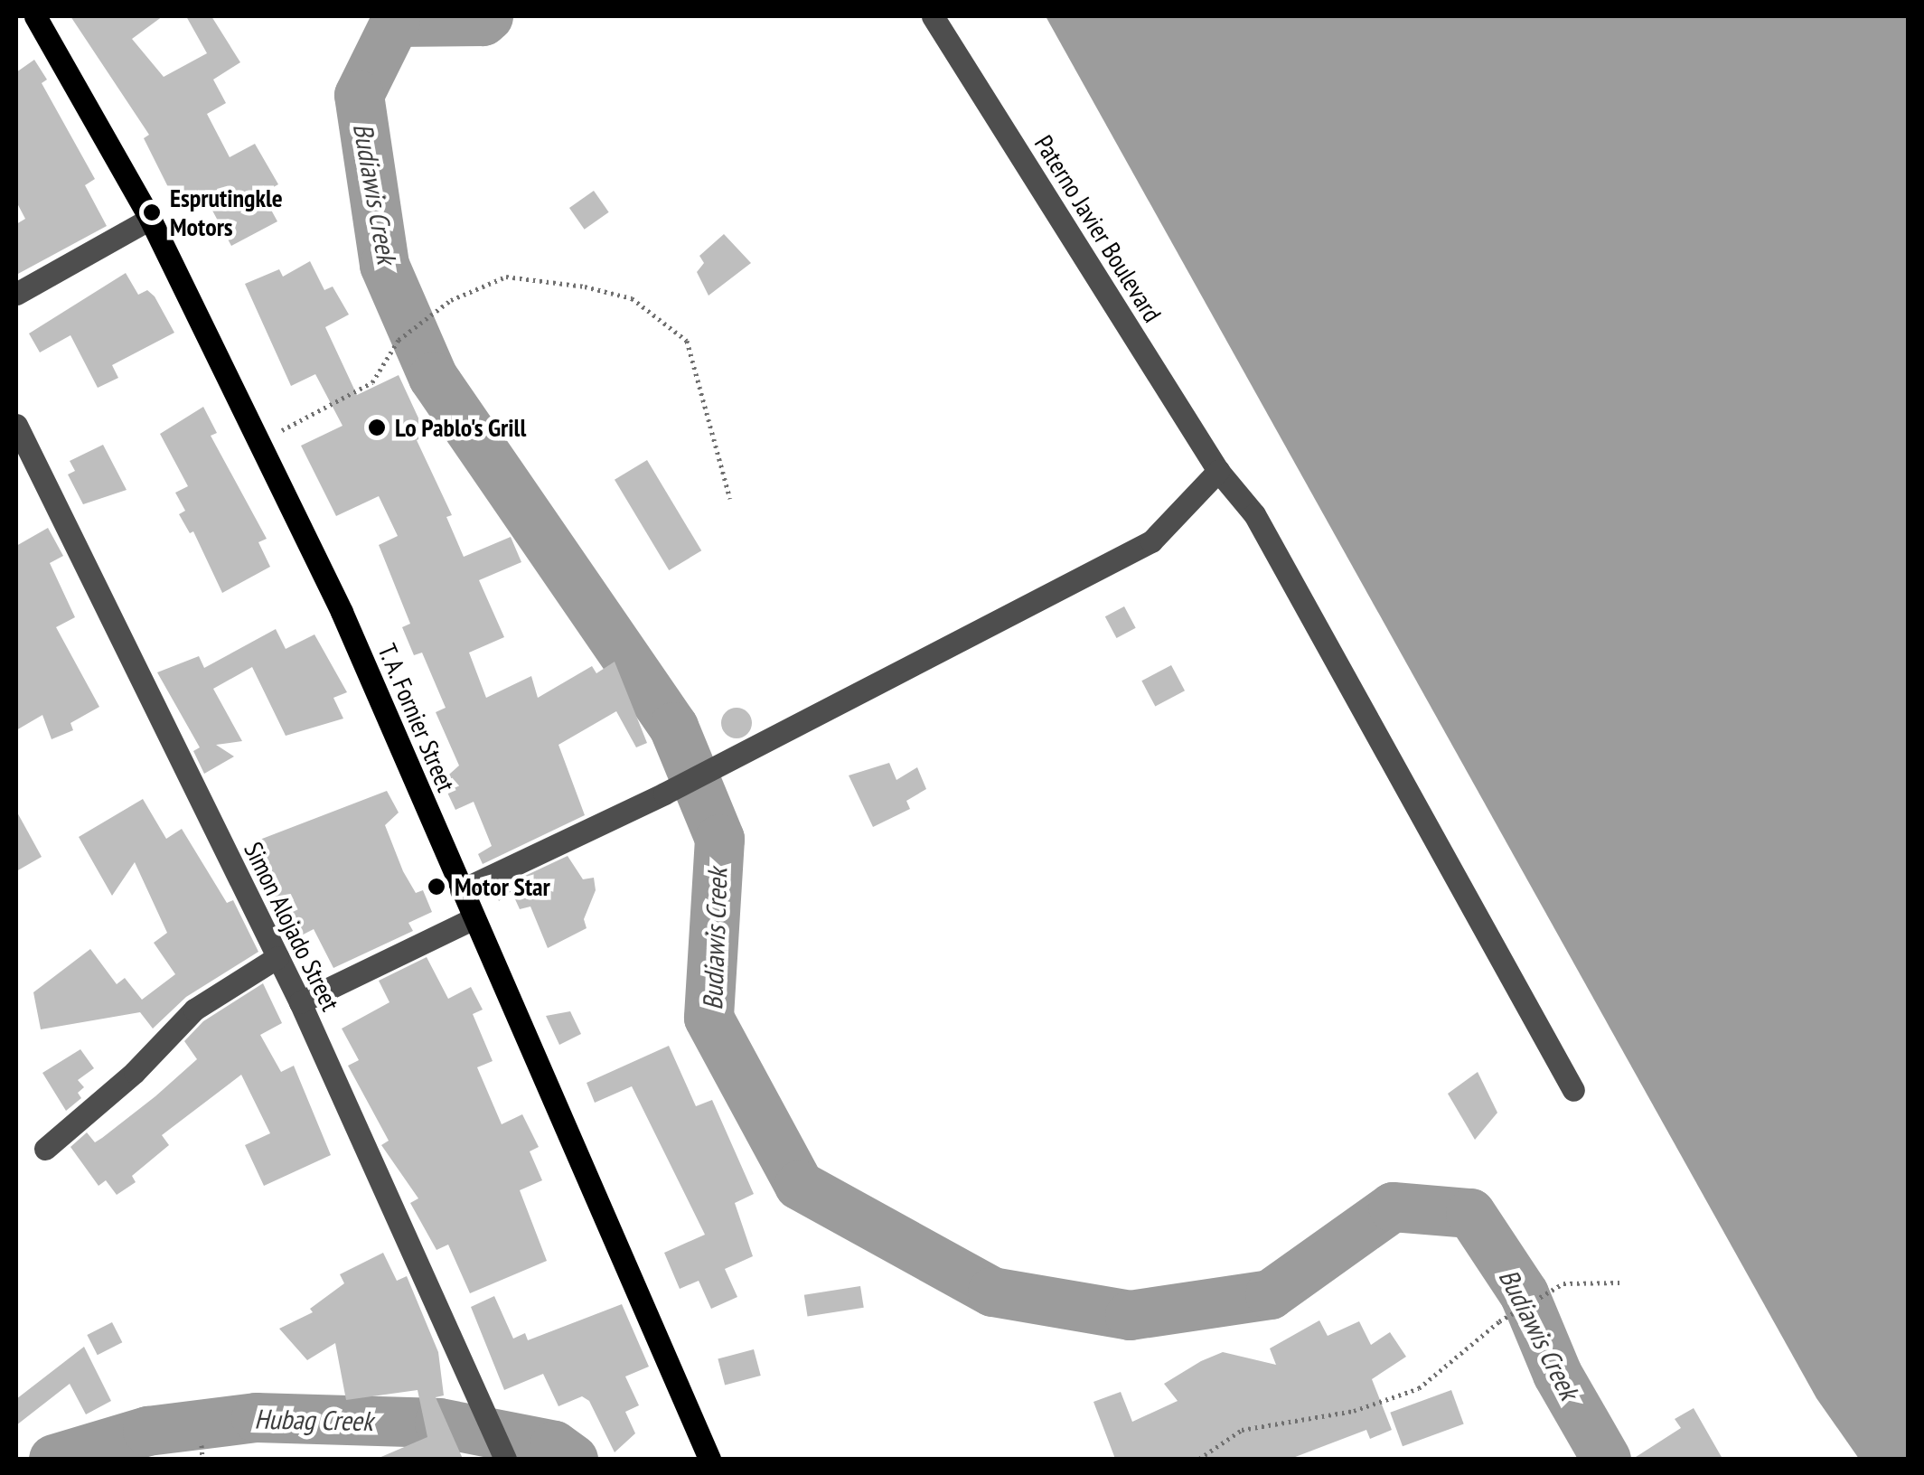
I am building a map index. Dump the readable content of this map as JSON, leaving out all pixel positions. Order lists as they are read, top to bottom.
{
  "streets": {
    "main road": ["T. A. Fornier Street"],
    "street": ["Paterno Javier Boulevard", "Simon Alojado Street"]
  },
  "water": ["Budiawis Creek", "Hubag Creek"],
  "places": ["Esprutingkle Motors", "Lo Pablo's Grill", "Motor Star"]
}
